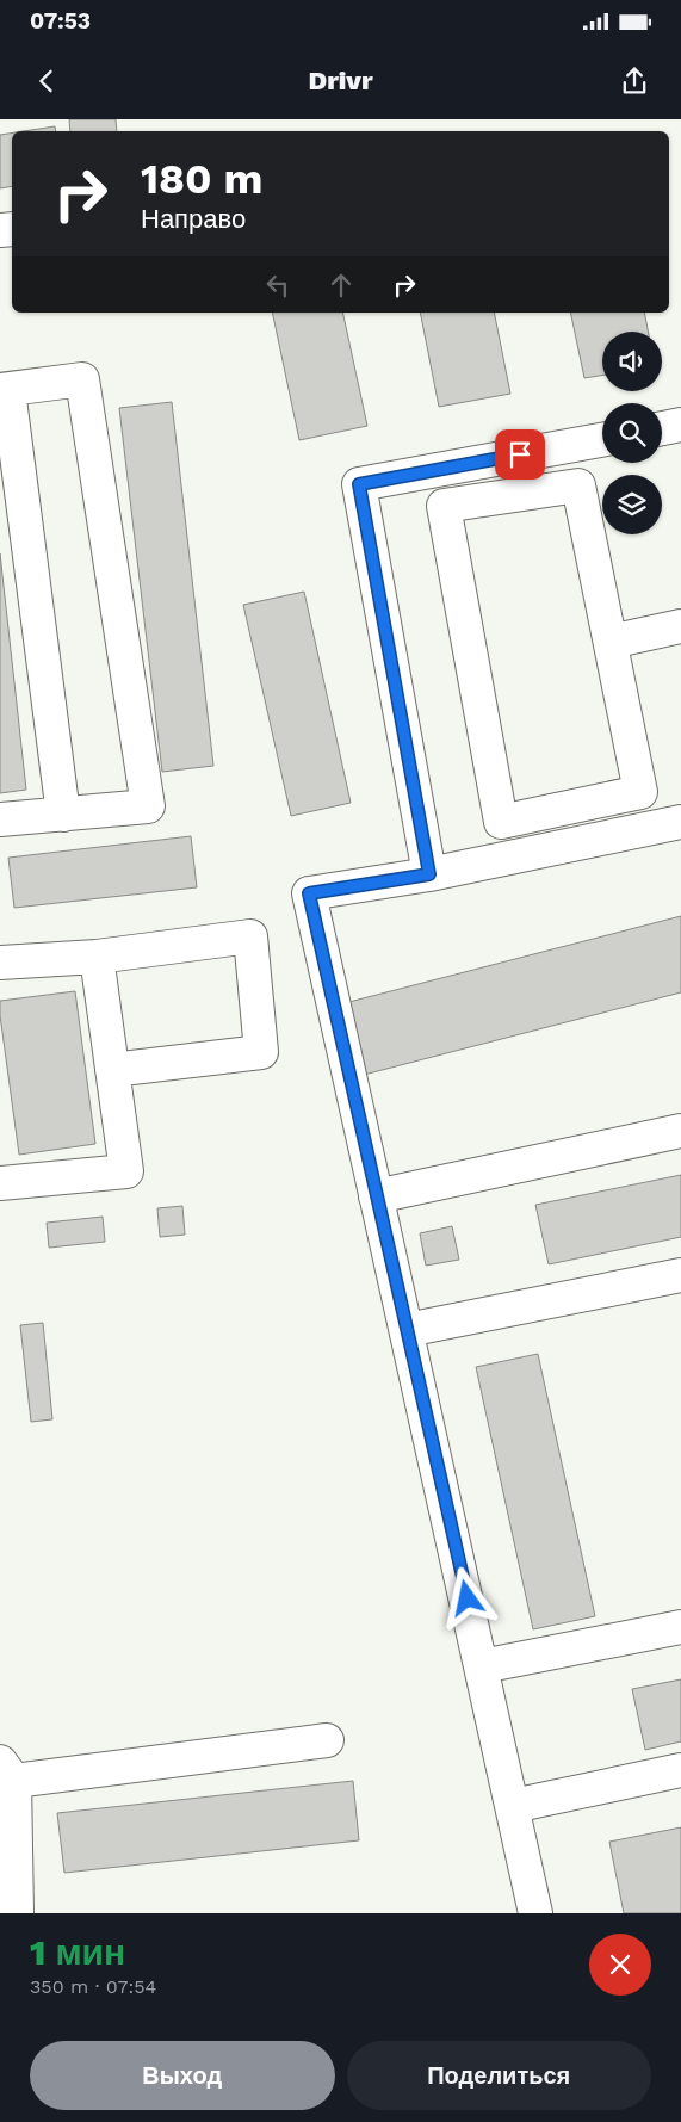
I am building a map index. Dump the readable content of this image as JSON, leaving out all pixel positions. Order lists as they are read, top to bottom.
{
  "page": {
    "status": "07:53",
    "header": "Drivr",
    "turn": ["180 m", "Направо"],
    "heading": ["1 мин", "350 m · 07:54"],
    "buttons": ["Выход", "Поделиться"]
  }
}
